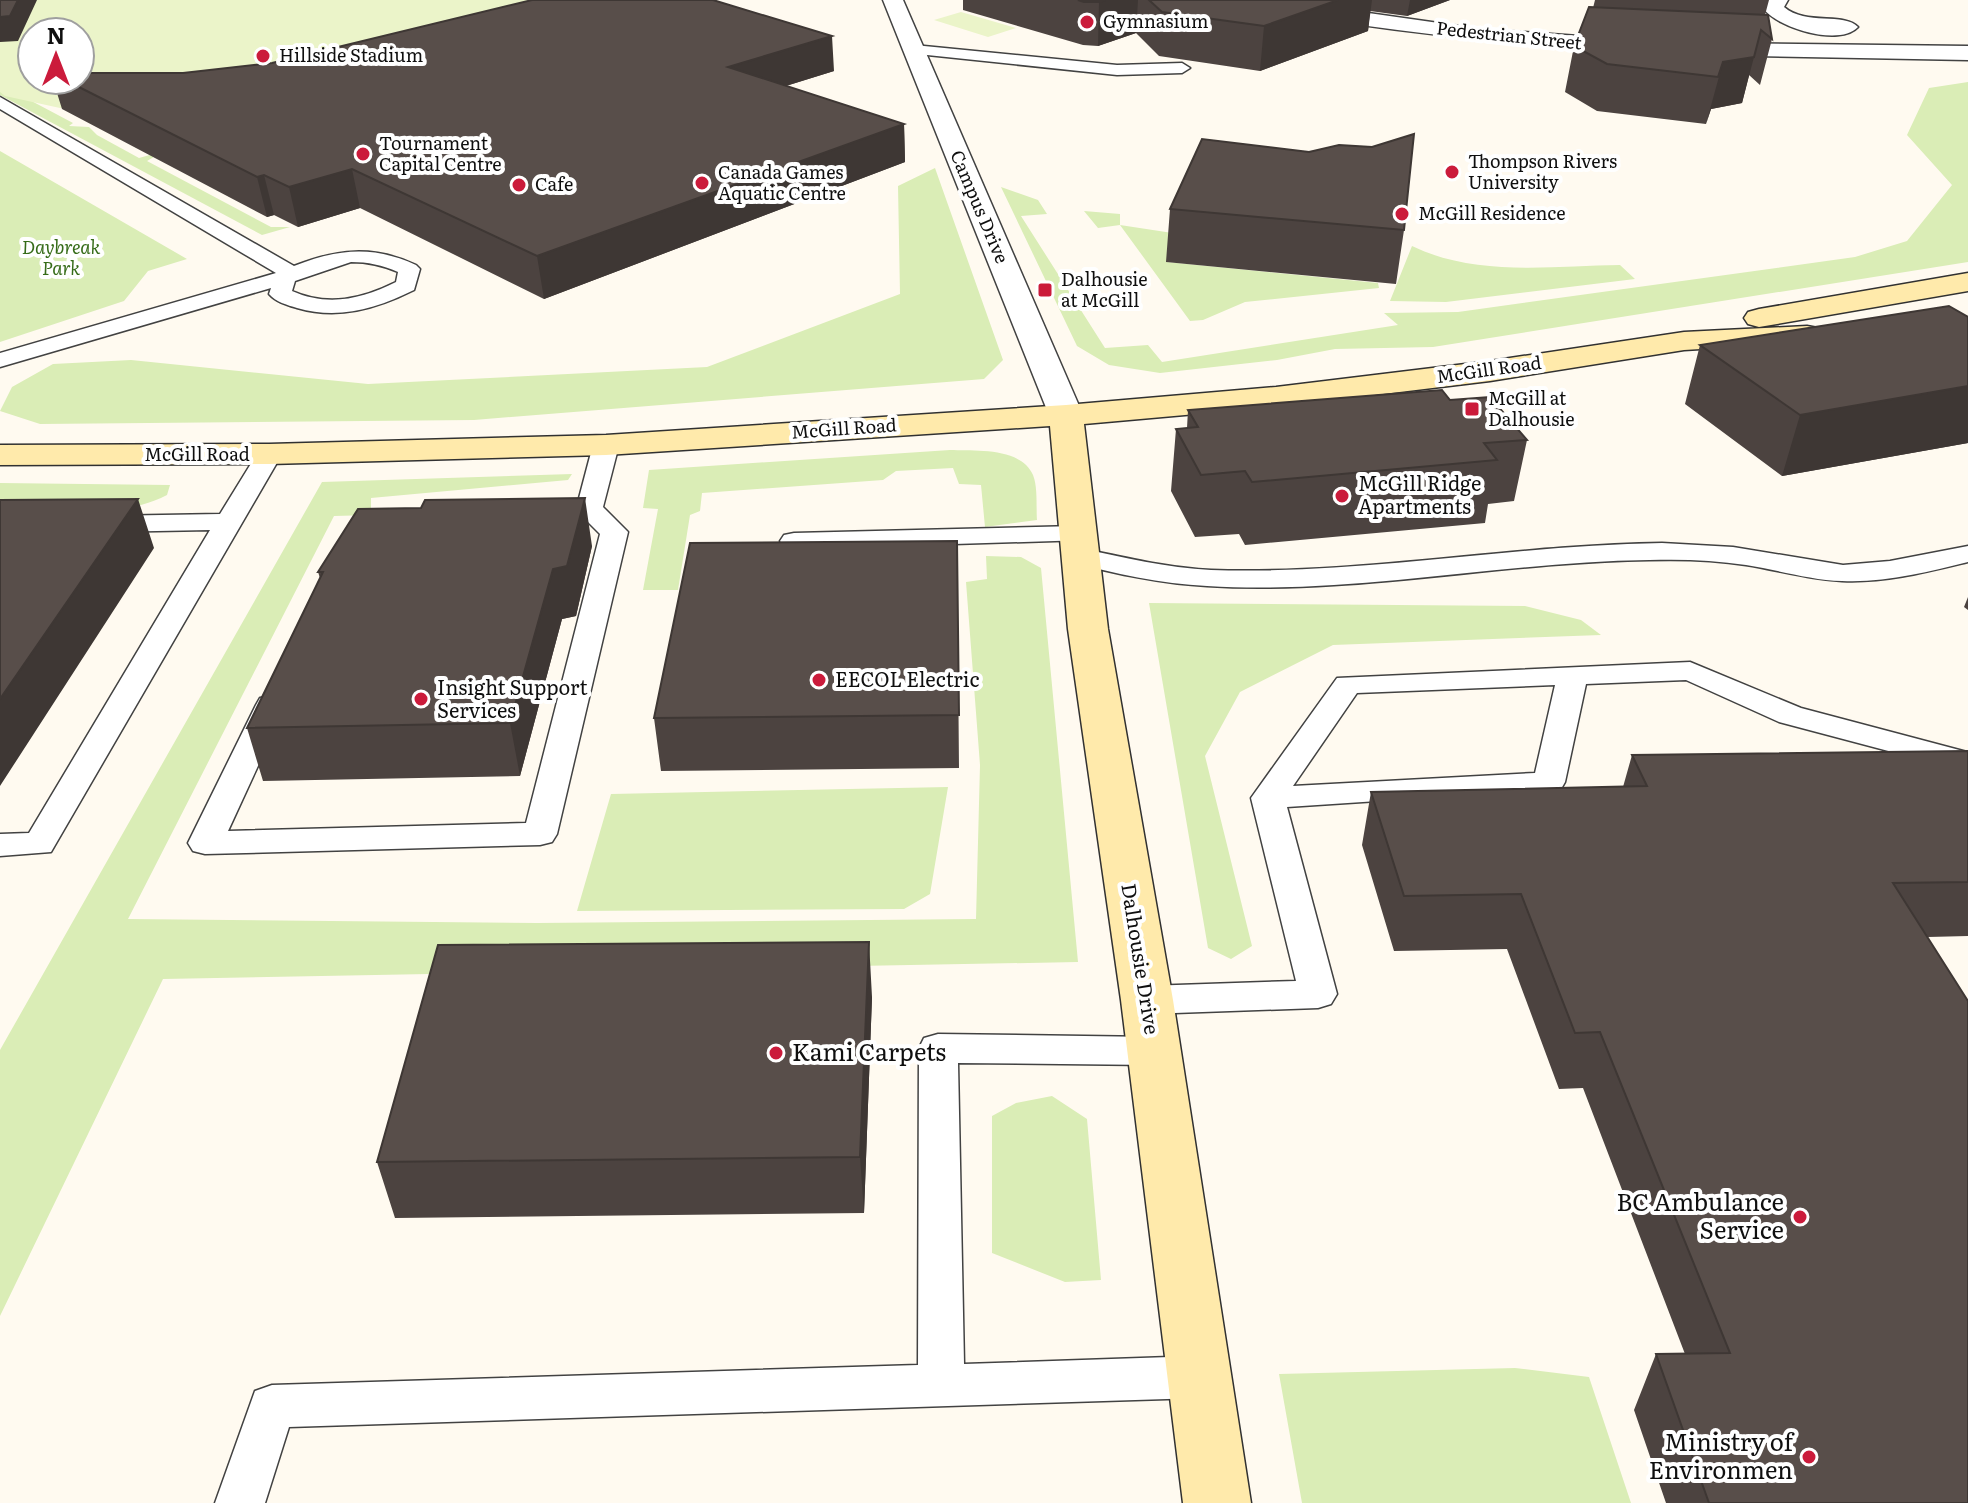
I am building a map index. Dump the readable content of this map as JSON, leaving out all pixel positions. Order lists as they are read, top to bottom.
{
  "streets": {
    "main road": ["McGill Road", "Dalhousie Drive"],
    "street": ["Pedestrian Street", "Campus Drive"]
  },
  "crossings": [
    ["Campus Drive", "McGill Road"],
    ["Campus Drive", "Dalhousie Drive"],
    ["McGill Road", "Dalhousie Drive"]
  ],
  "parks": ["Daybreak Park"],
  "places": {
    "other": [
      "Gymnasium",
      "Hillside Stadium",
      "Tournament Capital Centre",
      "Thompson Rivers University",
      "Canada Games Aquatic Centre",
      "Cafe",
      "McGill Residence",
      "McGill Ridge Apartments",
      "EECOL Electric",
      "Insight Support Services",
      "Kami Carpets",
      "BC Ambulance Service",
      "Ministry of Environmen"
    ],
    "transit": ["Dalhousie at McGill", "McGill at Dalhousie"]
  },
  "north": "top"
}
